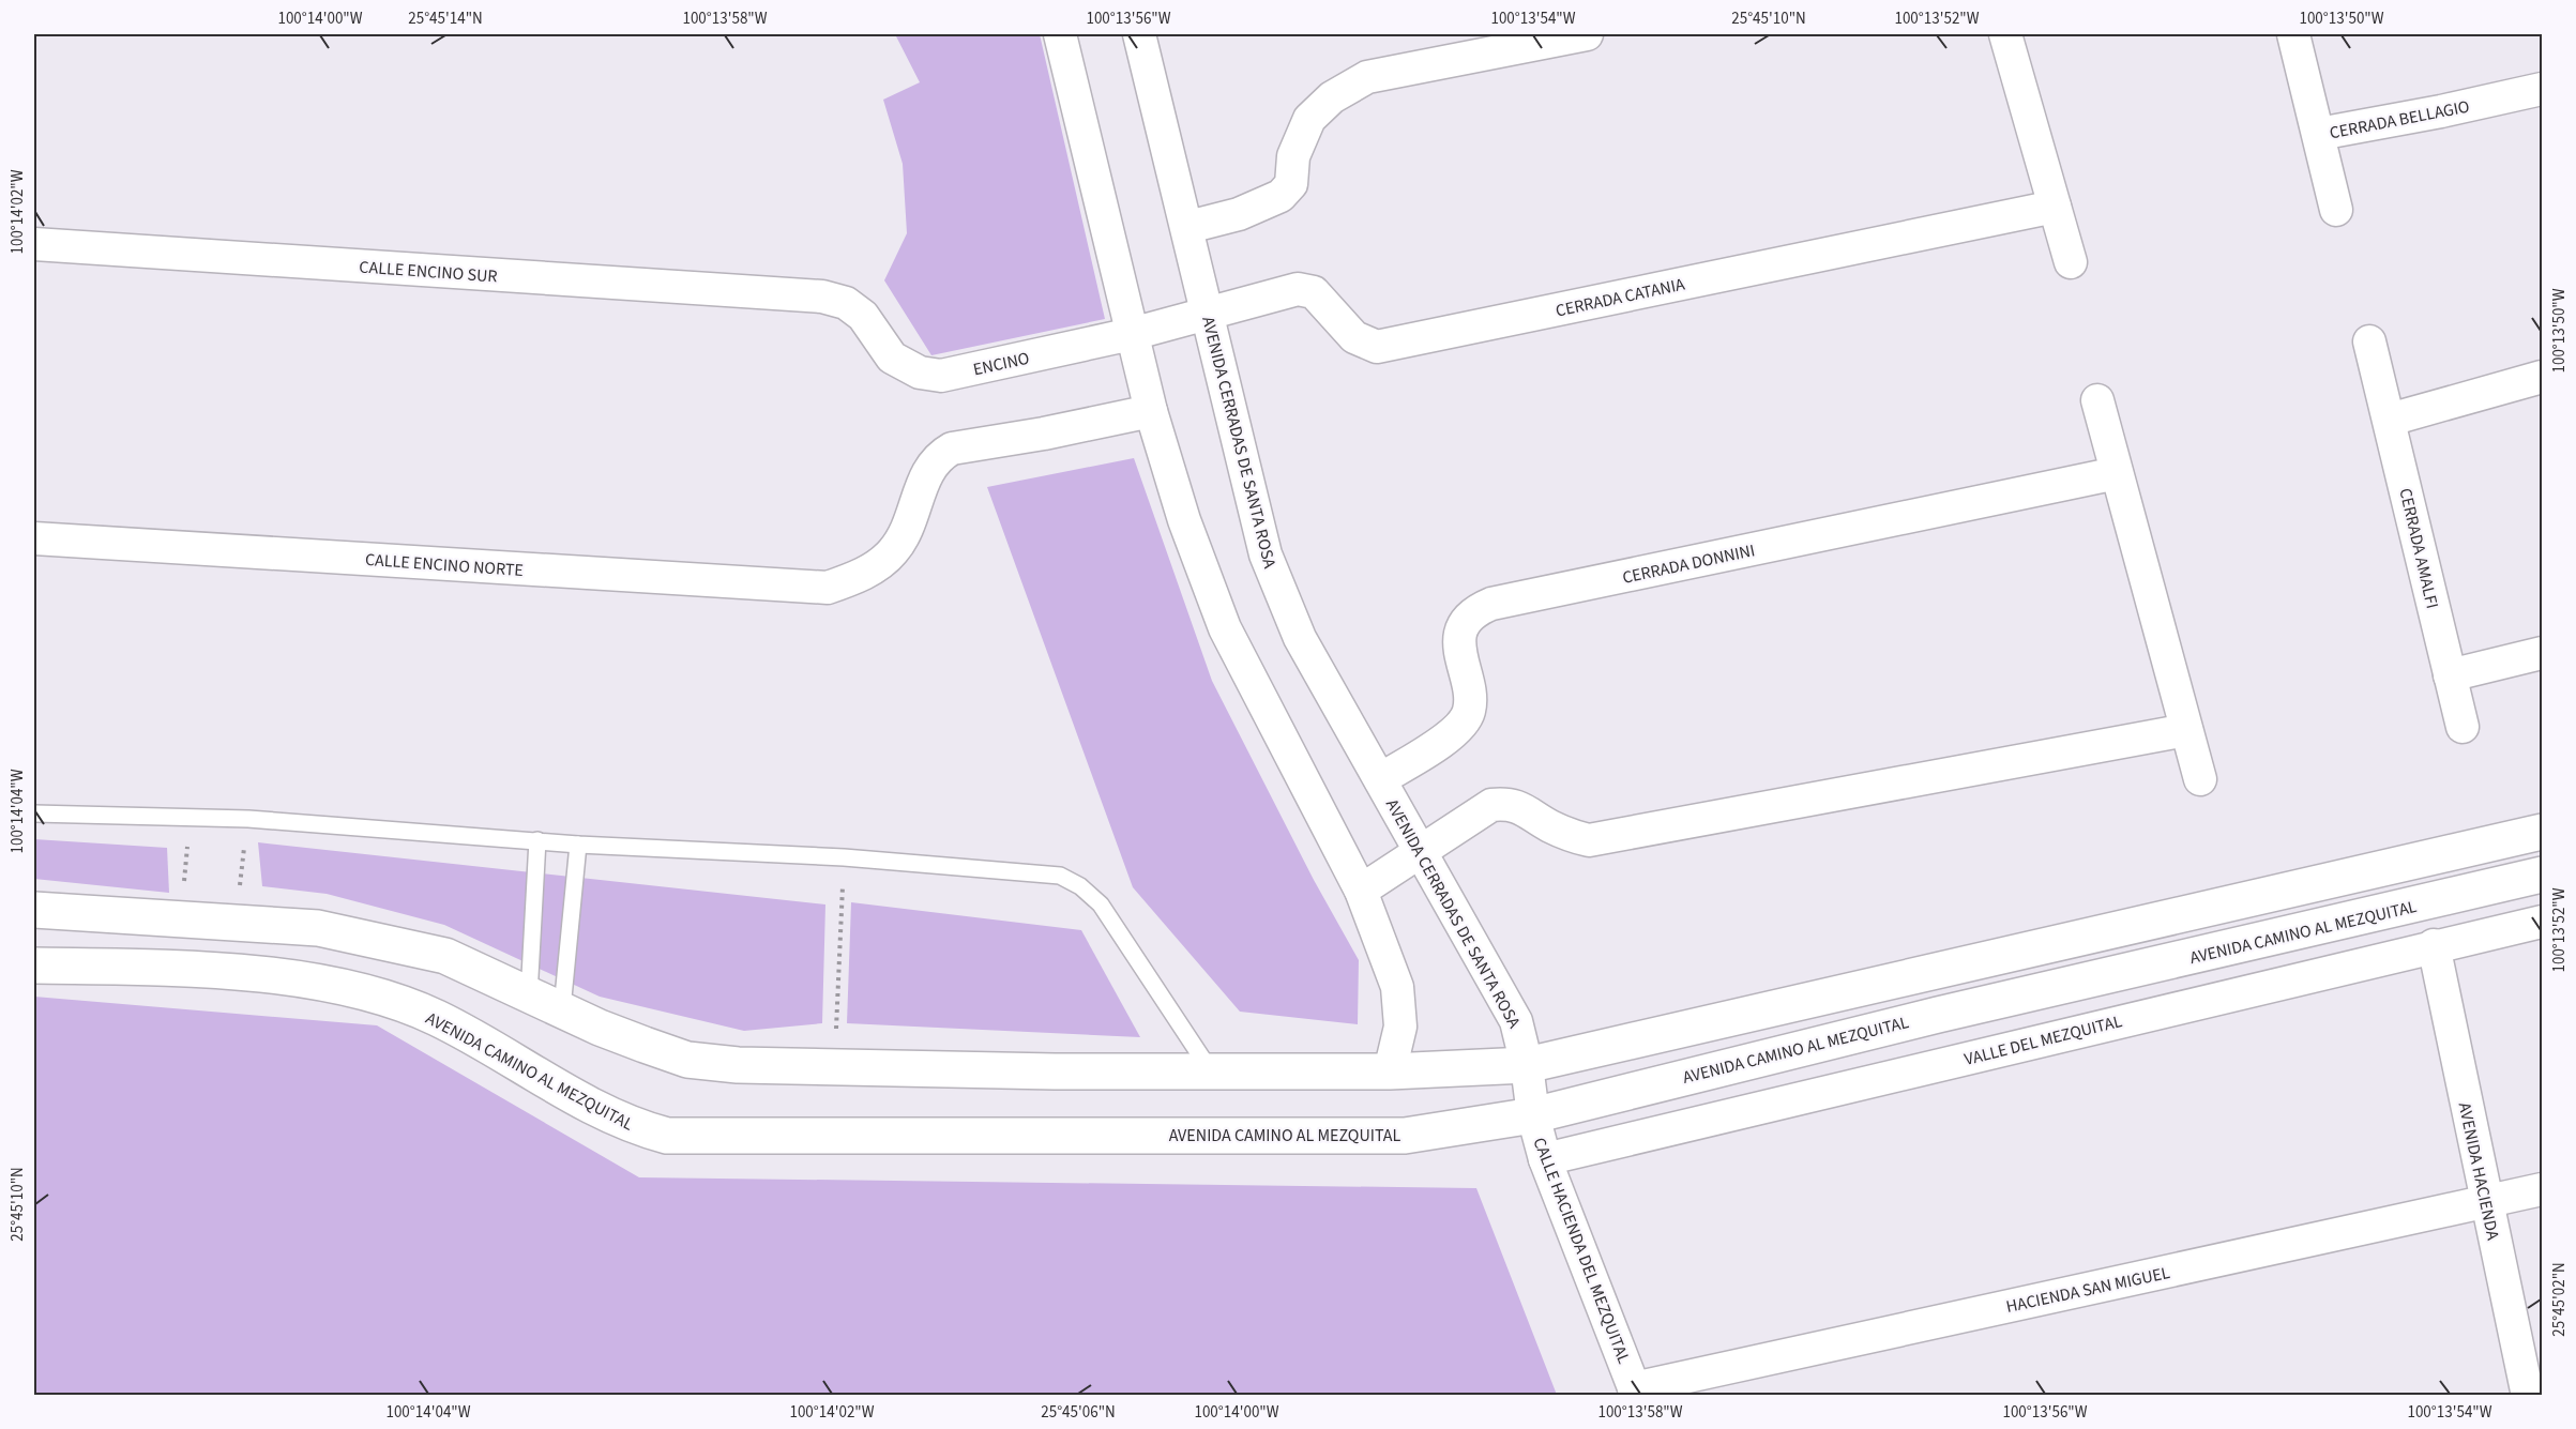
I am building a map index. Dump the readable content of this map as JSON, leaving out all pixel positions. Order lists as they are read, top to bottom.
{
  "streets": {
    "main road": ["AVENIDA CAMINO AL MEZQUITAL"],
    "street": [
      "CERRADA BELLAGIO",
      "CALLE ENCINO SUR",
      "CERRADA CATANIA",
      "ENCINO",
      "AVENIDA CERRADAS DE SANTA ROSA",
      "CERRADA AMALFI",
      "CERRADA DONNINI",
      "CALLE ENCINO NORTE",
      "VALLE DEL MEZQUITAL",
      "AVENIDA HACIENDA",
      "CALLE HACIENDA DEL MEZQUITAL",
      "HACIENDA SAN MIGUEL"
    ]
  },
  "crossings": [
    ["CALLE ENCINO SUR", "ENCINO"],
    ["CERRADA CATANIA", "ENCINO"],
    ["CERRADA CATANIA", "AVENIDA CERRADAS DE SANTA ROSA"],
    ["ENCINO", "AVENIDA CERRADAS DE SANTA ROSA"],
    ["AVENIDA CERRADAS DE SANTA ROSA", "CERRADA DONNINI"],
    ["AVENIDA CERRADAS DE SANTA ROSA", "CALLE HACIENDA DEL MEZQUITAL"],
    ["AVENIDA CAMINO AL MEZQUITAL", "CALLE HACIENDA DEL MEZQUITAL"],
    ["VALLE DEL MEZQUITAL", "AVENIDA HACIENDA"],
    ["VALLE DEL MEZQUITAL", "CALLE HACIENDA DEL MEZQUITAL"],
    ["AVENIDA HACIENDA", "HACIENDA SAN MIGUEL"],
    ["CALLE HACIENDA DEL MEZQUITAL", "HACIENDA SAN MIGUEL"]
  ],
  "coordinates": [
    "100°14'00\"W",
    "25°45'14\"N",
    "100°13'58\"W",
    "100°13'56\"W",
    "100°13'54\"W",
    "25°45'10\"N",
    "100°13'52\"W",
    "100°13'50\"W",
    "100°14'02\"W",
    "100°14'04\"W",
    "25°45'02\"N",
    "25°45'06\"N"
  ]
}
